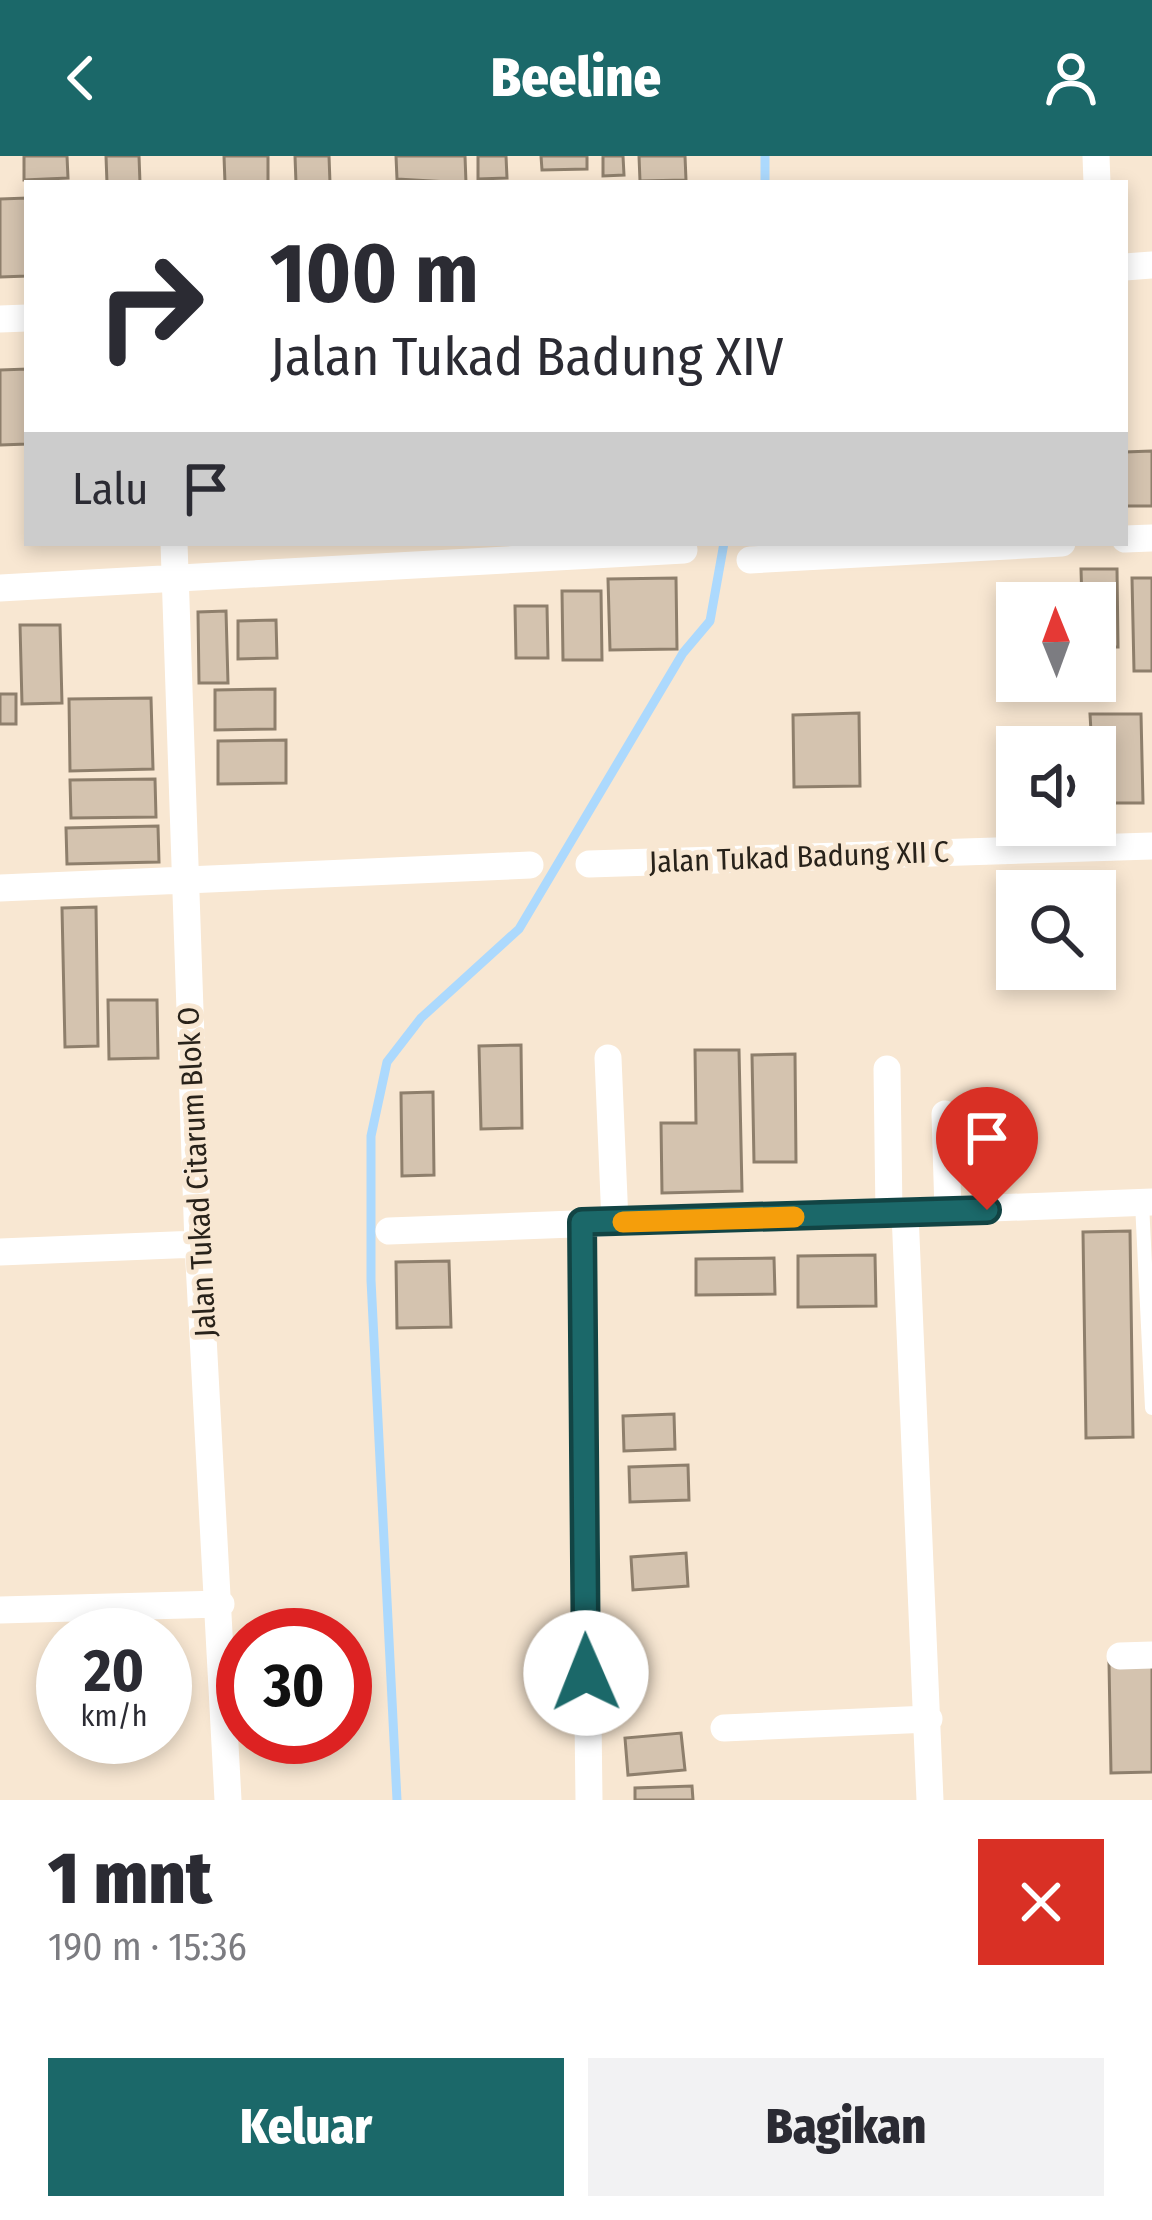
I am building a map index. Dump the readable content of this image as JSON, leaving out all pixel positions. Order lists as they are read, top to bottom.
{
  "streets": {
    "street": ["Jalan Tukad Badung XII C", "Jalan Tukad Citarum Blok O"]
  },
  "north": "top",
  "page": {
    "header": "Beeline",
    "turn": ["100 m", "Jalan Tukad Badung XIV"],
    "then": "Lalu",
    "speed": "20 km/h",
    "limit": "30",
    "heading": ["1 mnt", "190 m · 15:36"],
    "buttons": ["Keluar", "Bagikan"]
  }
}
